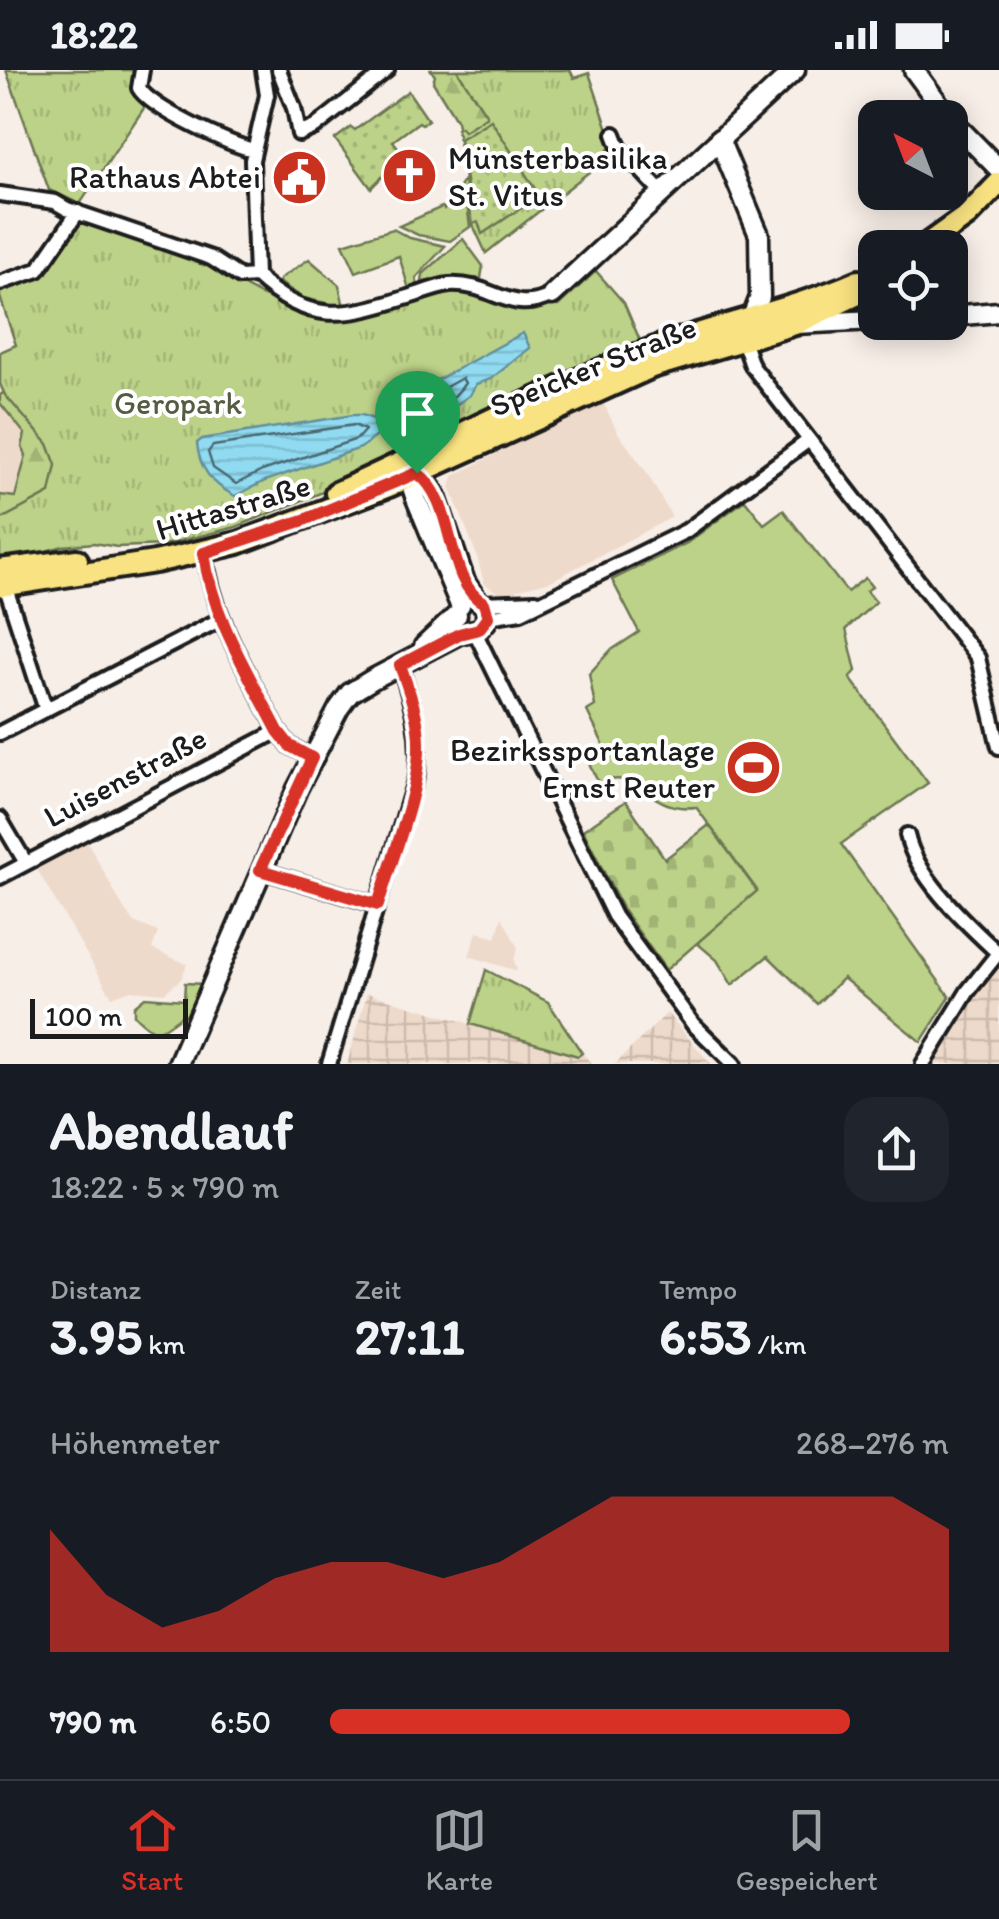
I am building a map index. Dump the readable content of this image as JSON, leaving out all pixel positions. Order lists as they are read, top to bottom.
{
  "streets": {
    "main road": ["Speicker Straße", "Hittastraße"],
    "street": ["Luisenstraße"]
  },
  "crossings": [
    ["Speicker Straße", "Hittastraße"]
  ],
  "parks": ["Geropark"],
  "places": {
    "church": ["Münsterbasilika St. Vitus"],
    "public building": ["Rathaus Abtei"],
    "sports": ["Bezirkssportanlage Ernst Reuter"]
  },
  "scale_bar": "100 m",
  "north": "top left",
  "page": {
    "status": "18:22",
    "scale": "100 m",
    "heading": ["Abendlauf", "18:22 · 5 × 790 m"],
    "stats": [
      ["Distanz", "3.95 km"],
      ["Zeit", "27:11"],
      ["Tempo", "6:53 /km"]
    ],
    "chart": ["Höhenmeter", "268–276 m"],
    "list": [
      {
        "name": "790 m",
        "note": "6:50"
      }
    ],
    "tabs": ["Start", "Karte", "Gespeichert"]
  }
}
